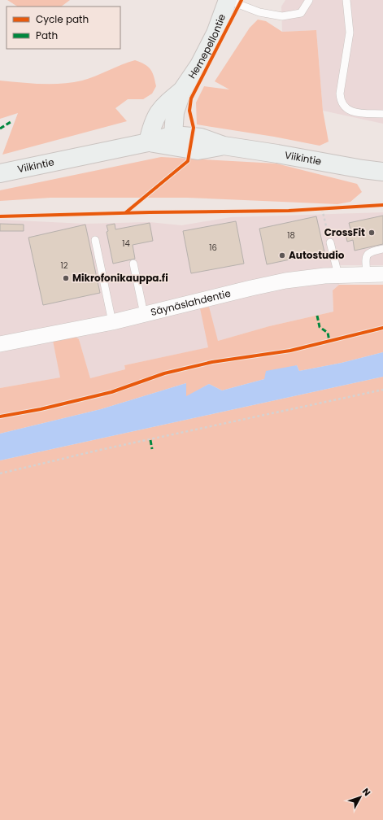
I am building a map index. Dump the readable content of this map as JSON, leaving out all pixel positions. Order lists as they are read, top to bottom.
{
  "streets": {
    "main road": ["Hernepellontie", "Viikintie"],
    "street": ["Säynäslahdentie"]
  },
  "crossings": [
    ["Hernepellontie", "Viikintie"]
  ],
  "places": ["CrossFit", "Autostudio", "Mikrofonikauppa.fi"],
  "house_numbers": [
    "18",
    "14",
    "16",
    "12"
  ],
  "legend": ["Cycle path", "Path"],
  "north": "top right"
}
